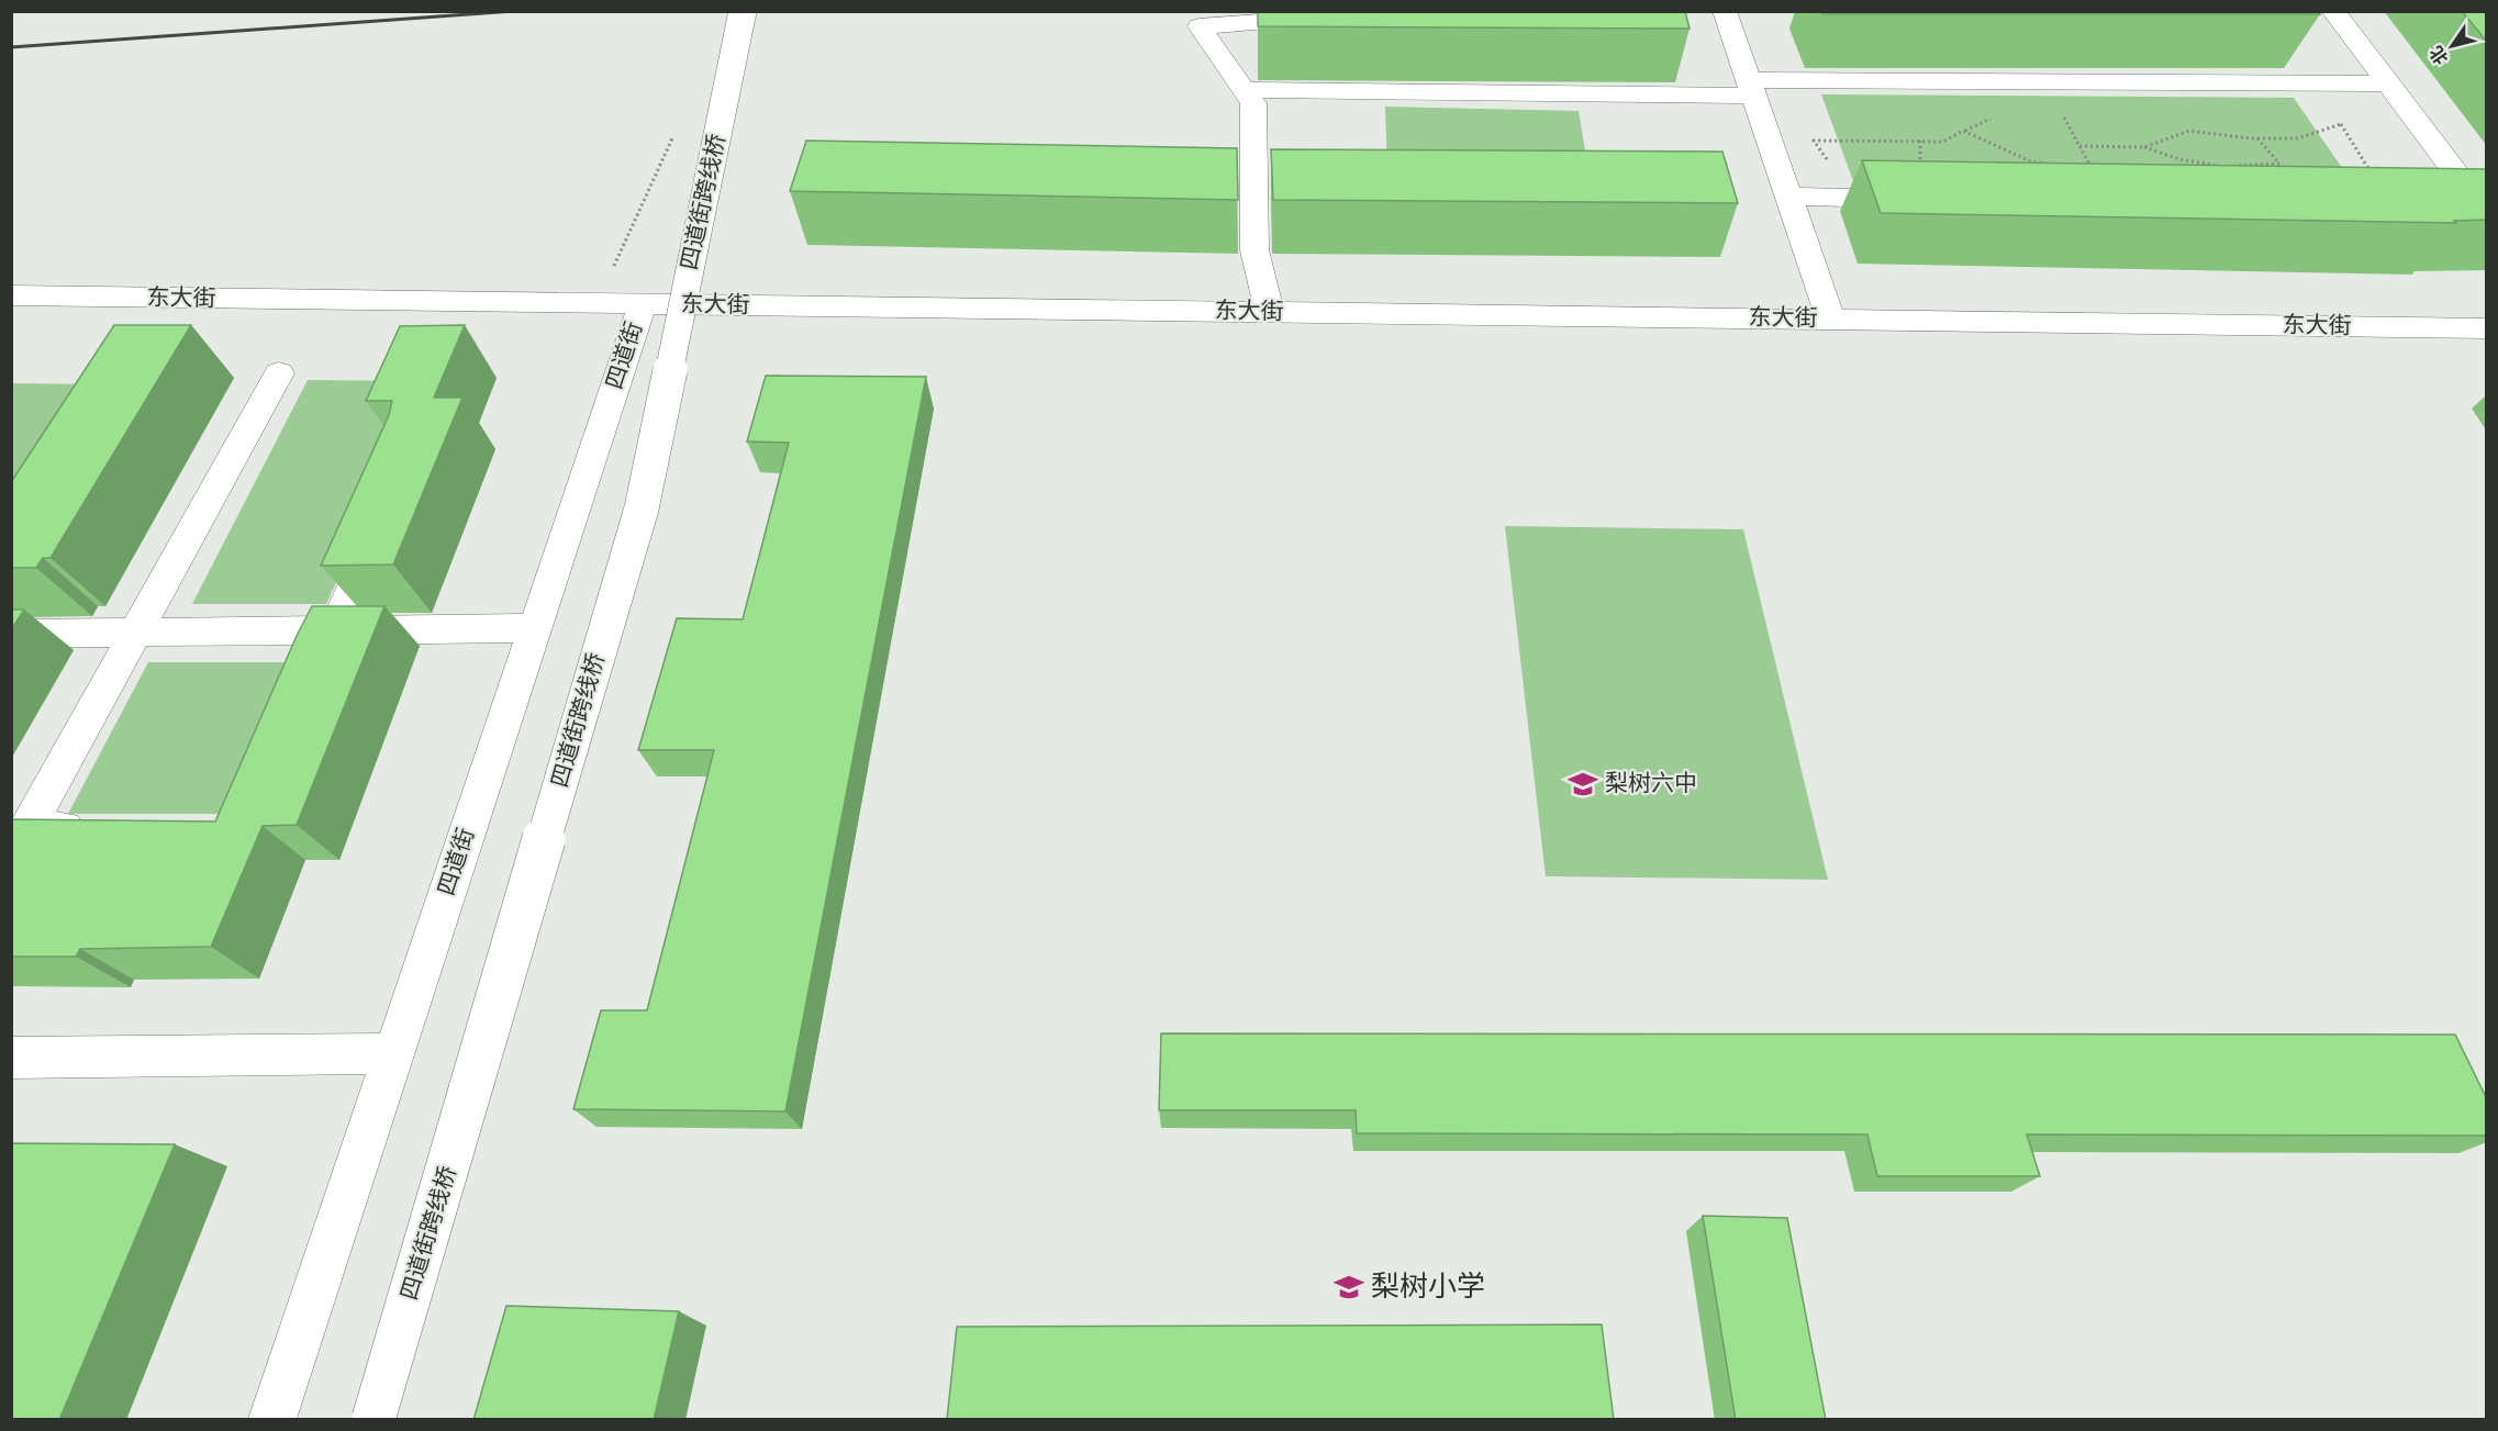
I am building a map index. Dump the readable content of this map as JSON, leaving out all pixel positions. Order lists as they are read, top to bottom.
{
  "streets": {
    "street": ["四道街跨线桥", "东大街", "四道街"]
  },
  "crossings": [
    ["东大街", "四道街"]
  ],
  "places": {
    "school or university": ["梨树六中", "梨树小学"]
  },
  "north": "bottom left"
}
